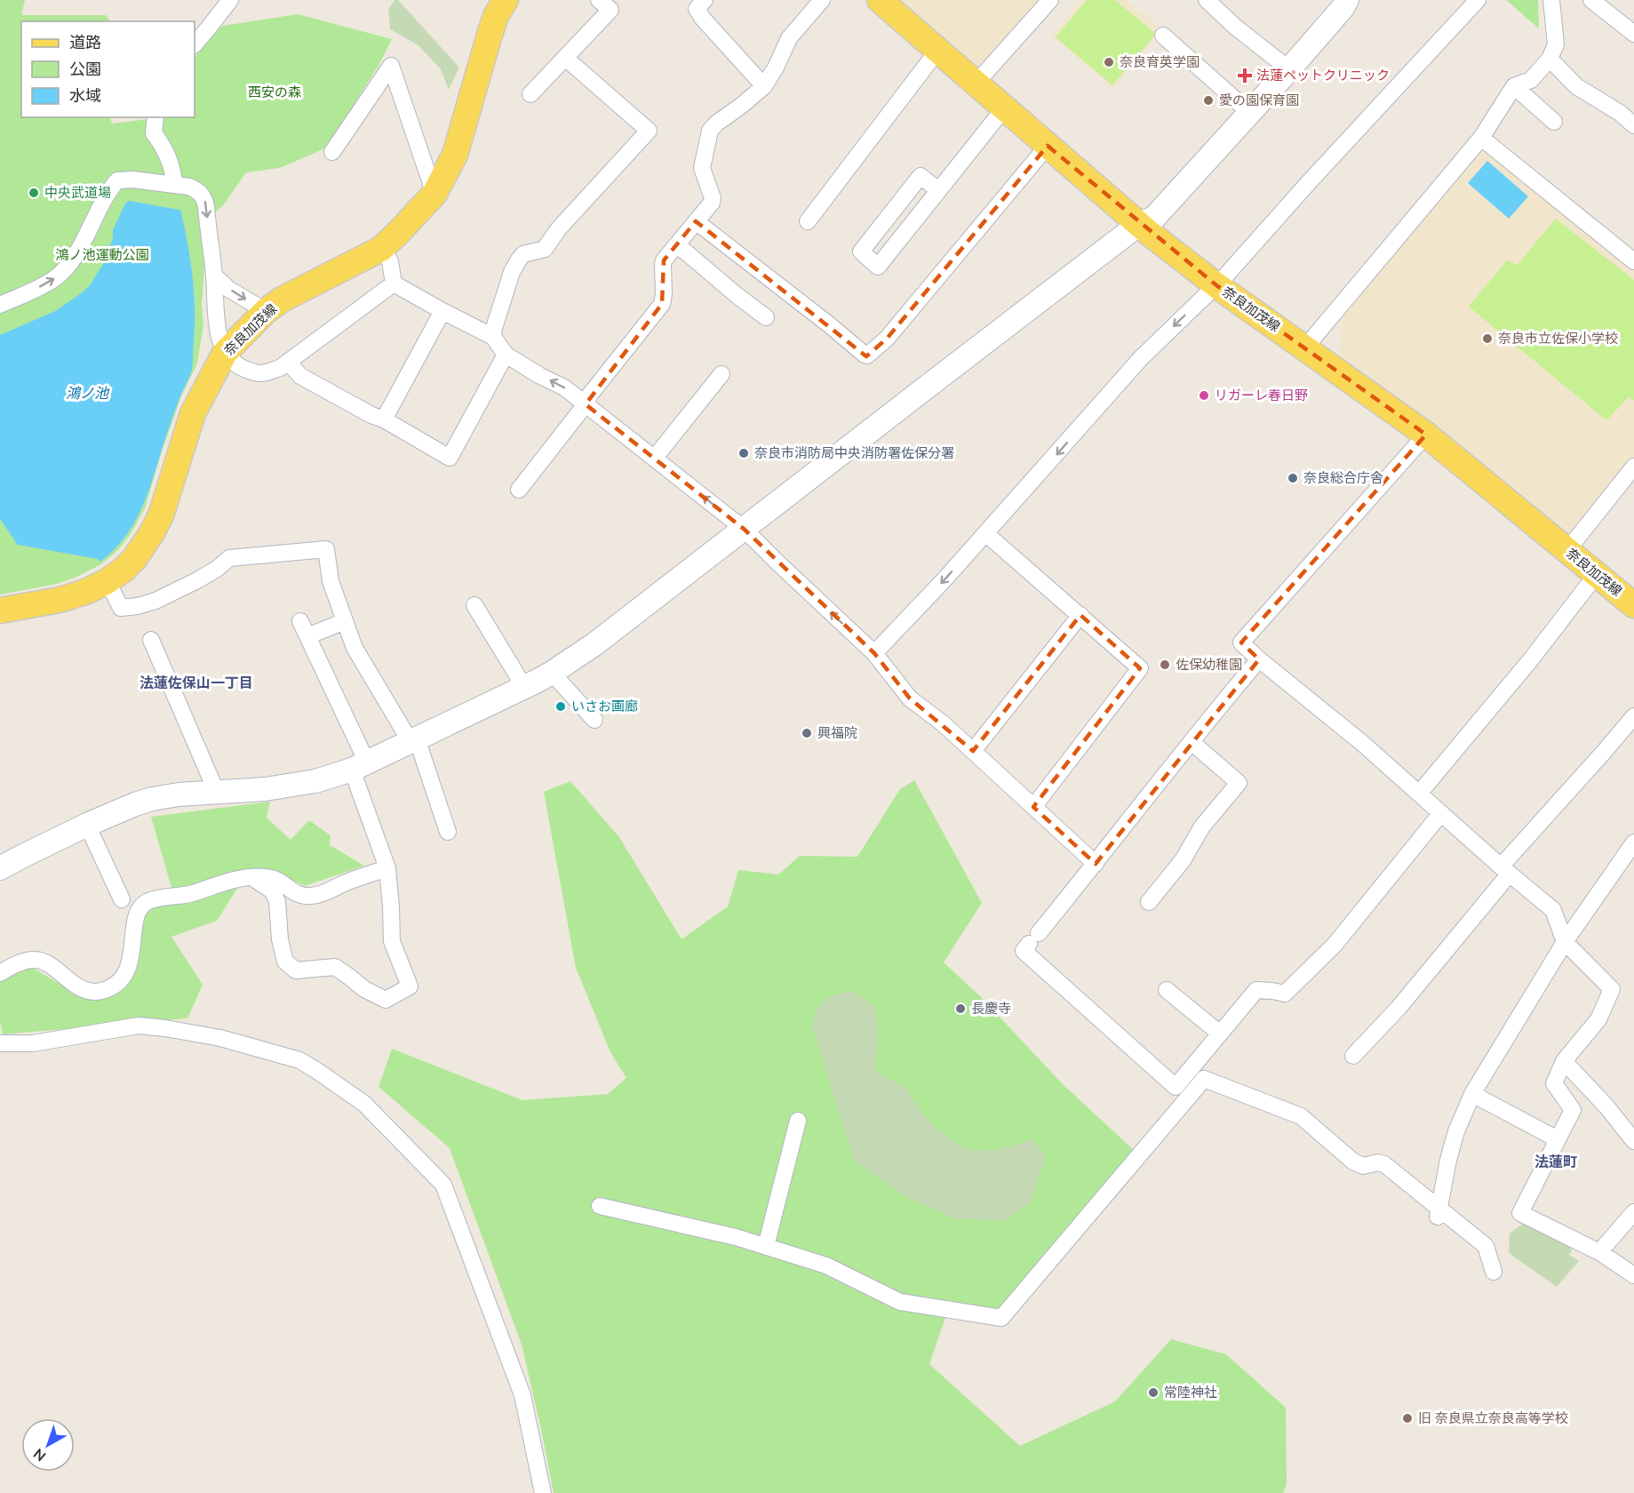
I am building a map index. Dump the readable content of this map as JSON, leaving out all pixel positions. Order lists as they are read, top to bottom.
{
  "streets": {
    "main road": ["奈良加茂線"]
  },
  "districts": ["法蓮佐保山一丁目", "法蓮町"],
  "water": ["鴻ノ池"],
  "parks": ["西安の森", "鴻ノ池運動公園"],
  "places": {
    "other": [
      "奈良育英学園",
      "愛の園保育園",
      "中央武道場",
      "奈良市立佐保小学校",
      "リガーレ春日野",
      "奈良市消防局中央消防署佐保分署",
      "奈良総合庁舎",
      "佐保幼稚園",
      "いさお画廊",
      "興福院",
      "長慶寺",
      "常陸神社",
      "旧 奈良県立奈良高等学校"
    ],
    "health": ["法蓮ペットクリニック"]
  },
  "legend": ["道路", "公園", "水域"],
  "north": "bottom left"
}
